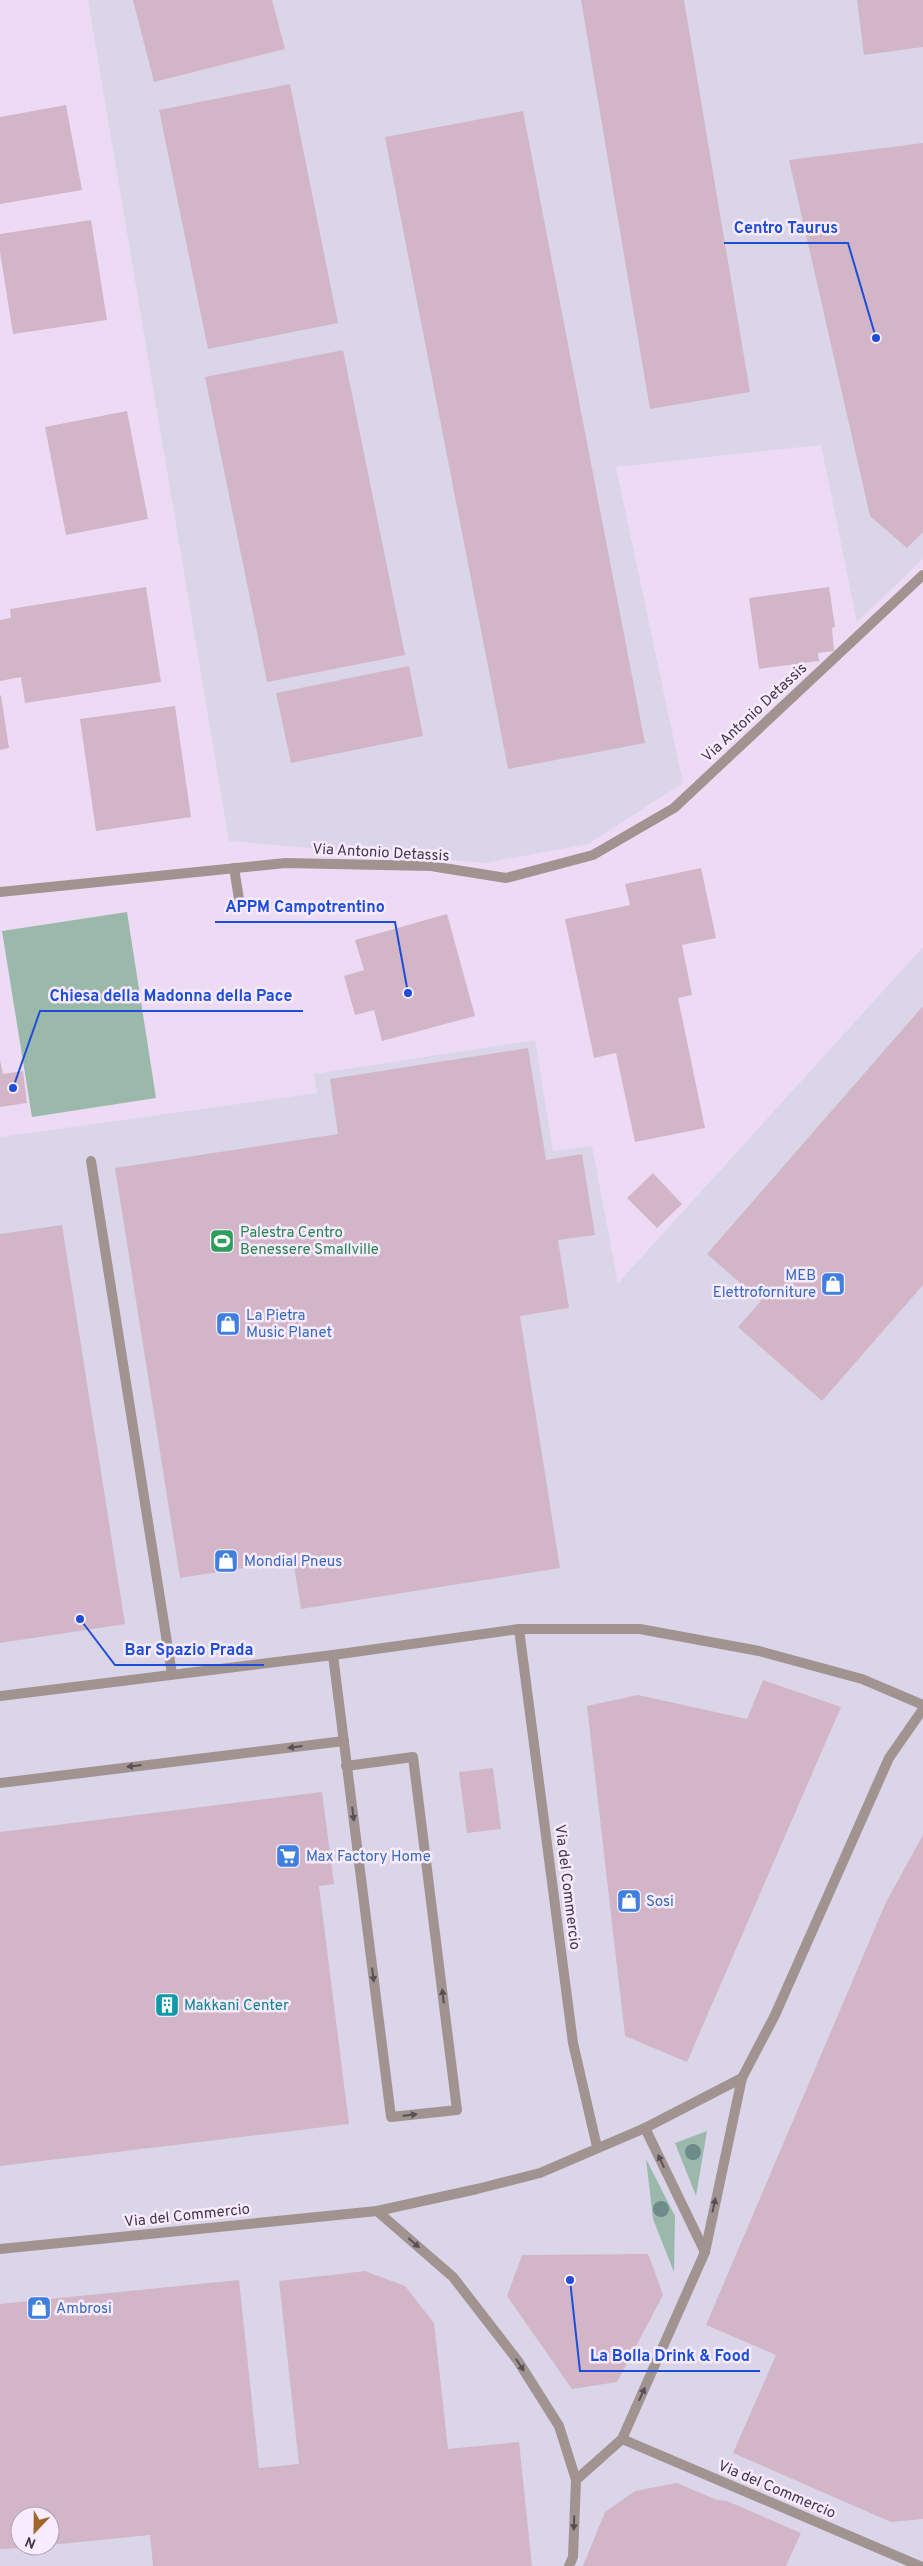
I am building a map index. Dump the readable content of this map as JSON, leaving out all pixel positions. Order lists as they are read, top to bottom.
{
  "streets": {
    "street": ["Via Antonio Detassis", "Via del Commercio"]
  },
  "places": {
    "other": [
      "Centro Taurus",
      "APPM Campotrentino",
      "Chiesa della Madonna della Pace",
      "Bar Spazio Prada",
      "La Bolla Drink & Food"
    ],
    "sports": ["Palestra Centro Benessere Smallville"],
    "shop": [
      "MEB Elettroforniture",
      "La Pietra Music Planet",
      "Mondial Pneus",
      "Sosi",
      "Ambrosi"
    ],
    "supermarket": ["Max Factory Home"],
    "building": ["Makkani Center"]
  },
  "north": "bottom"
}
